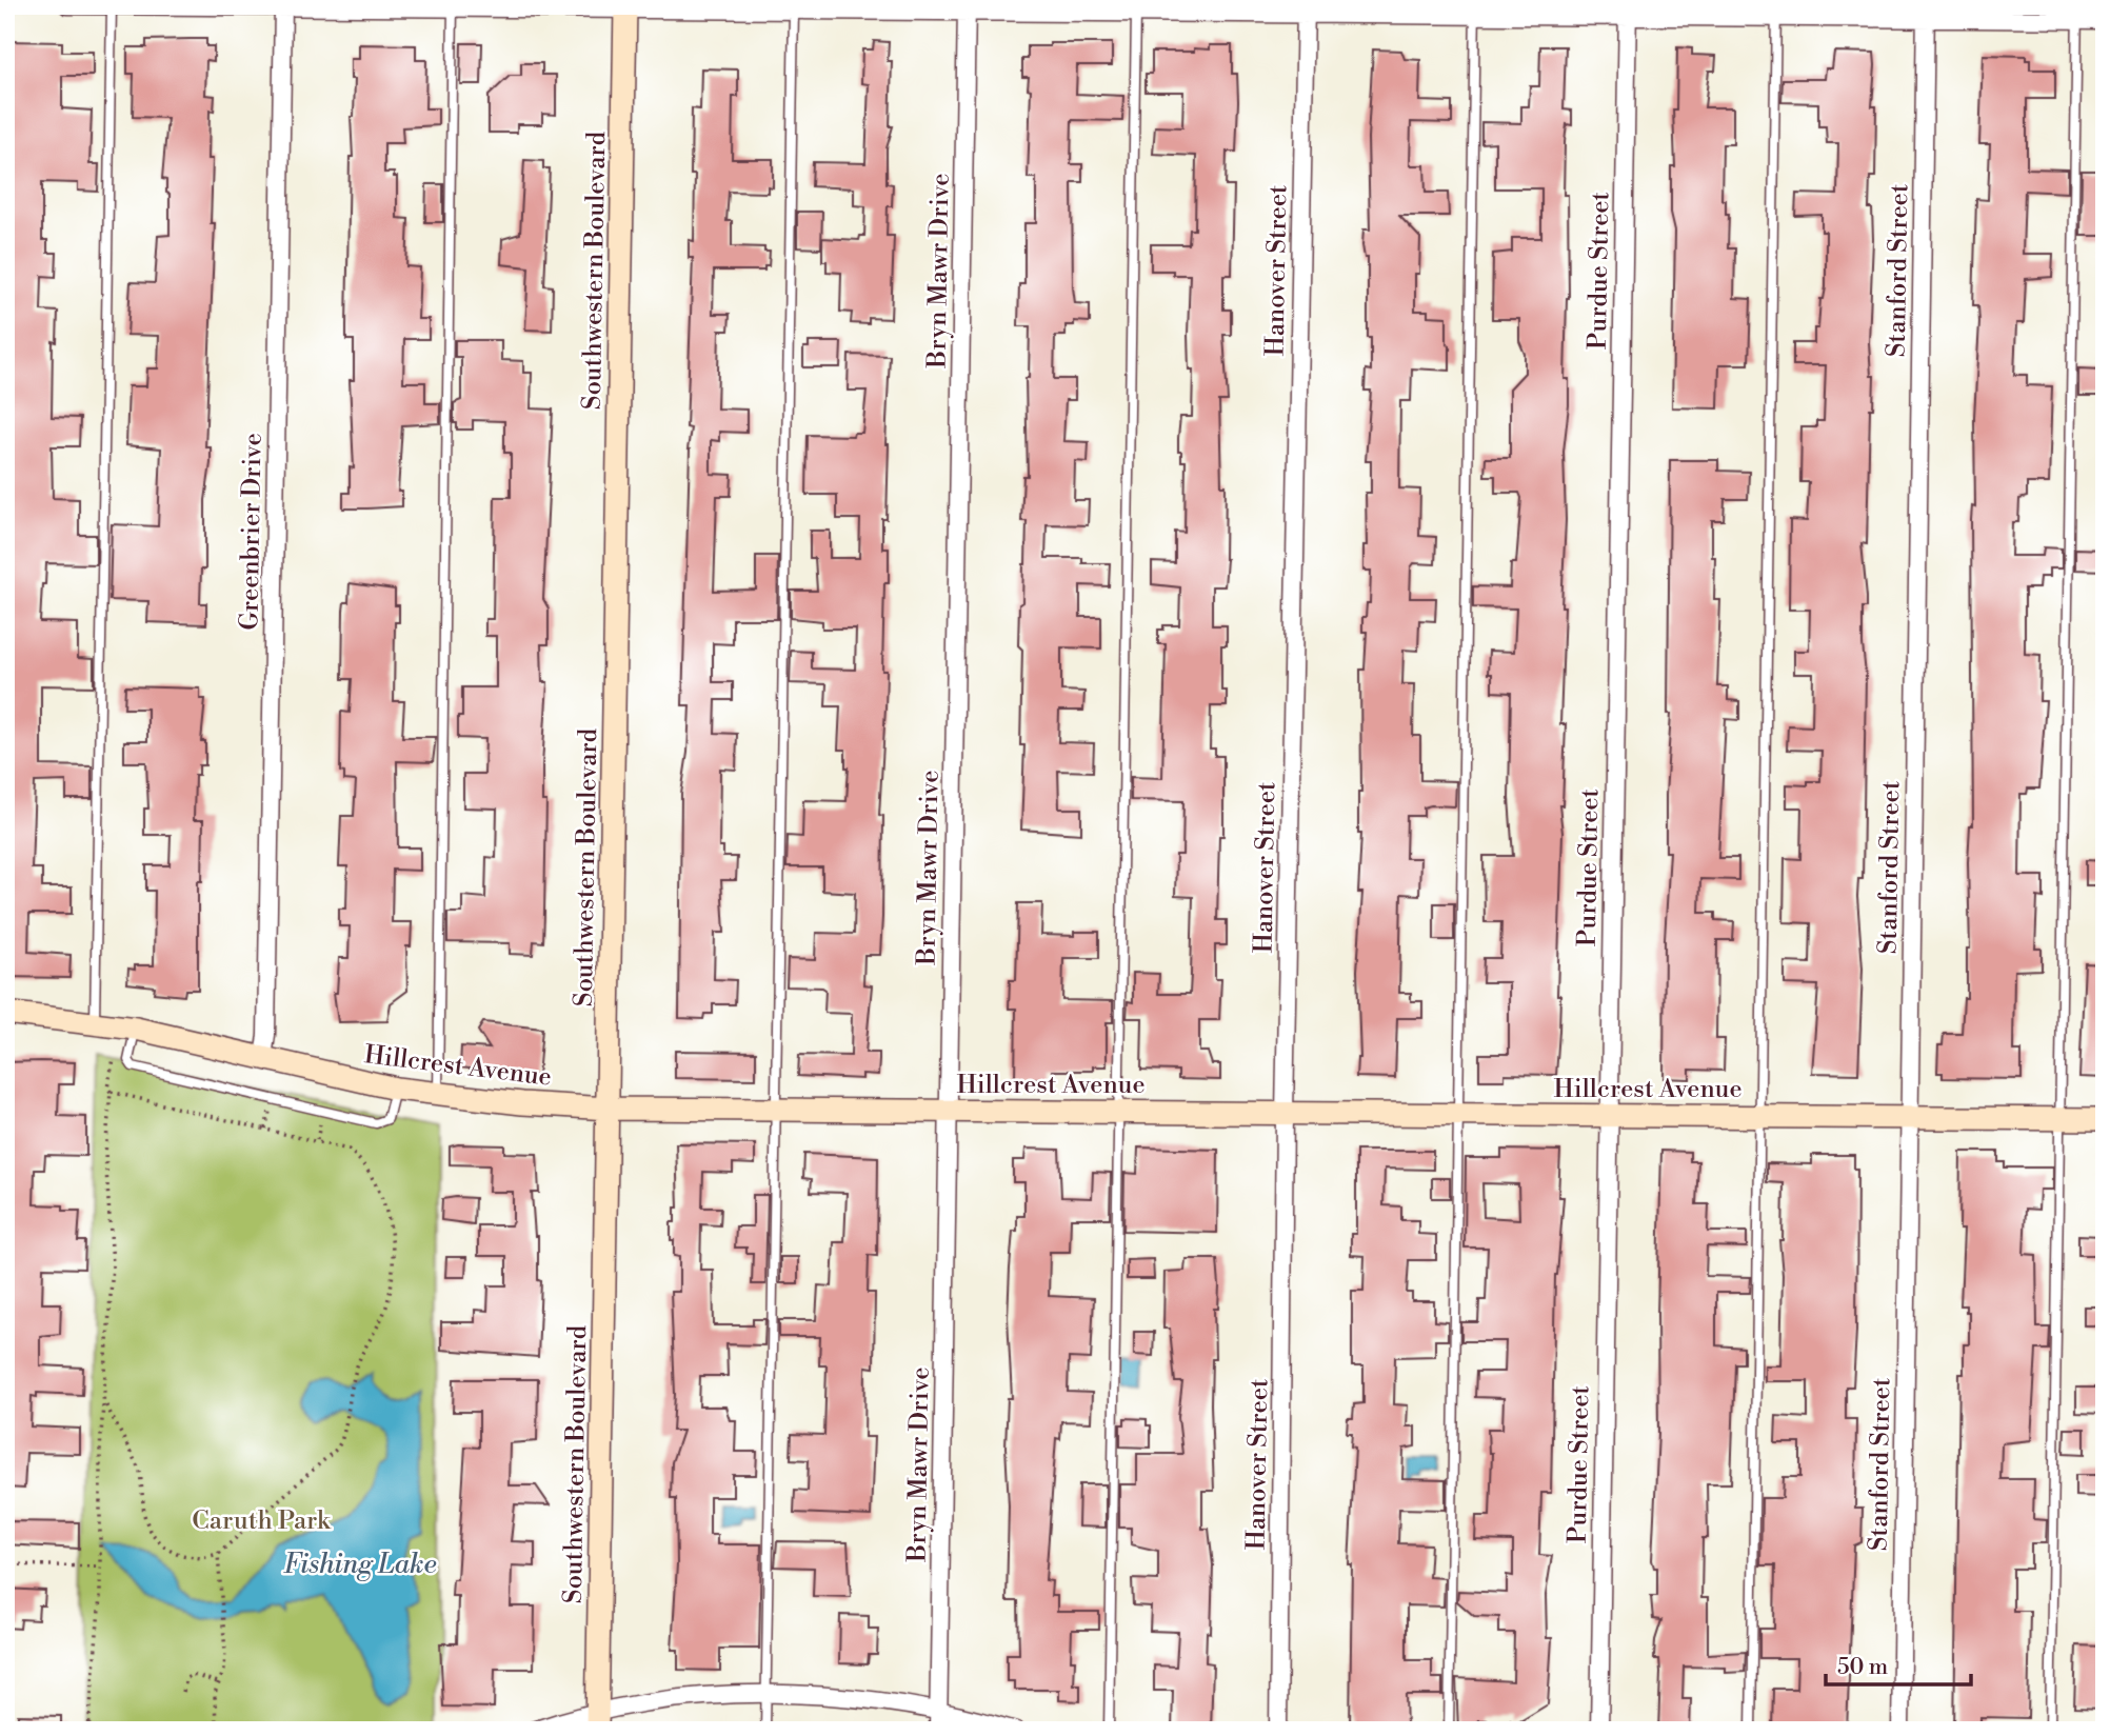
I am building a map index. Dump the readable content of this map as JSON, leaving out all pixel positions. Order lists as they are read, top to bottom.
{
  "streets": {
    "street": [
      "Southwestern Boulevard",
      "Bryn Mawr Drive",
      "Hanover Street",
      "Purdue Street",
      "Stanford Street",
      "Greenbrier Drive",
      "Hillcrest Avenue"
    ]
  },
  "crossings": [
    ["Southwestern Boulevard", "Hillcrest Avenue"],
    ["Bryn Mawr Drive", "Hillcrest Avenue"],
    ["Hanover Street", "Hillcrest Avenue"],
    ["Purdue Street", "Hillcrest Avenue"],
    ["Stanford Street", "Hillcrest Avenue"],
    ["Greenbrier Drive", "Hillcrest Avenue"]
  ],
  "water": ["Fishing Lake"],
  "parks": ["Caruth Park"],
  "scale_bar": "50 m"
}
